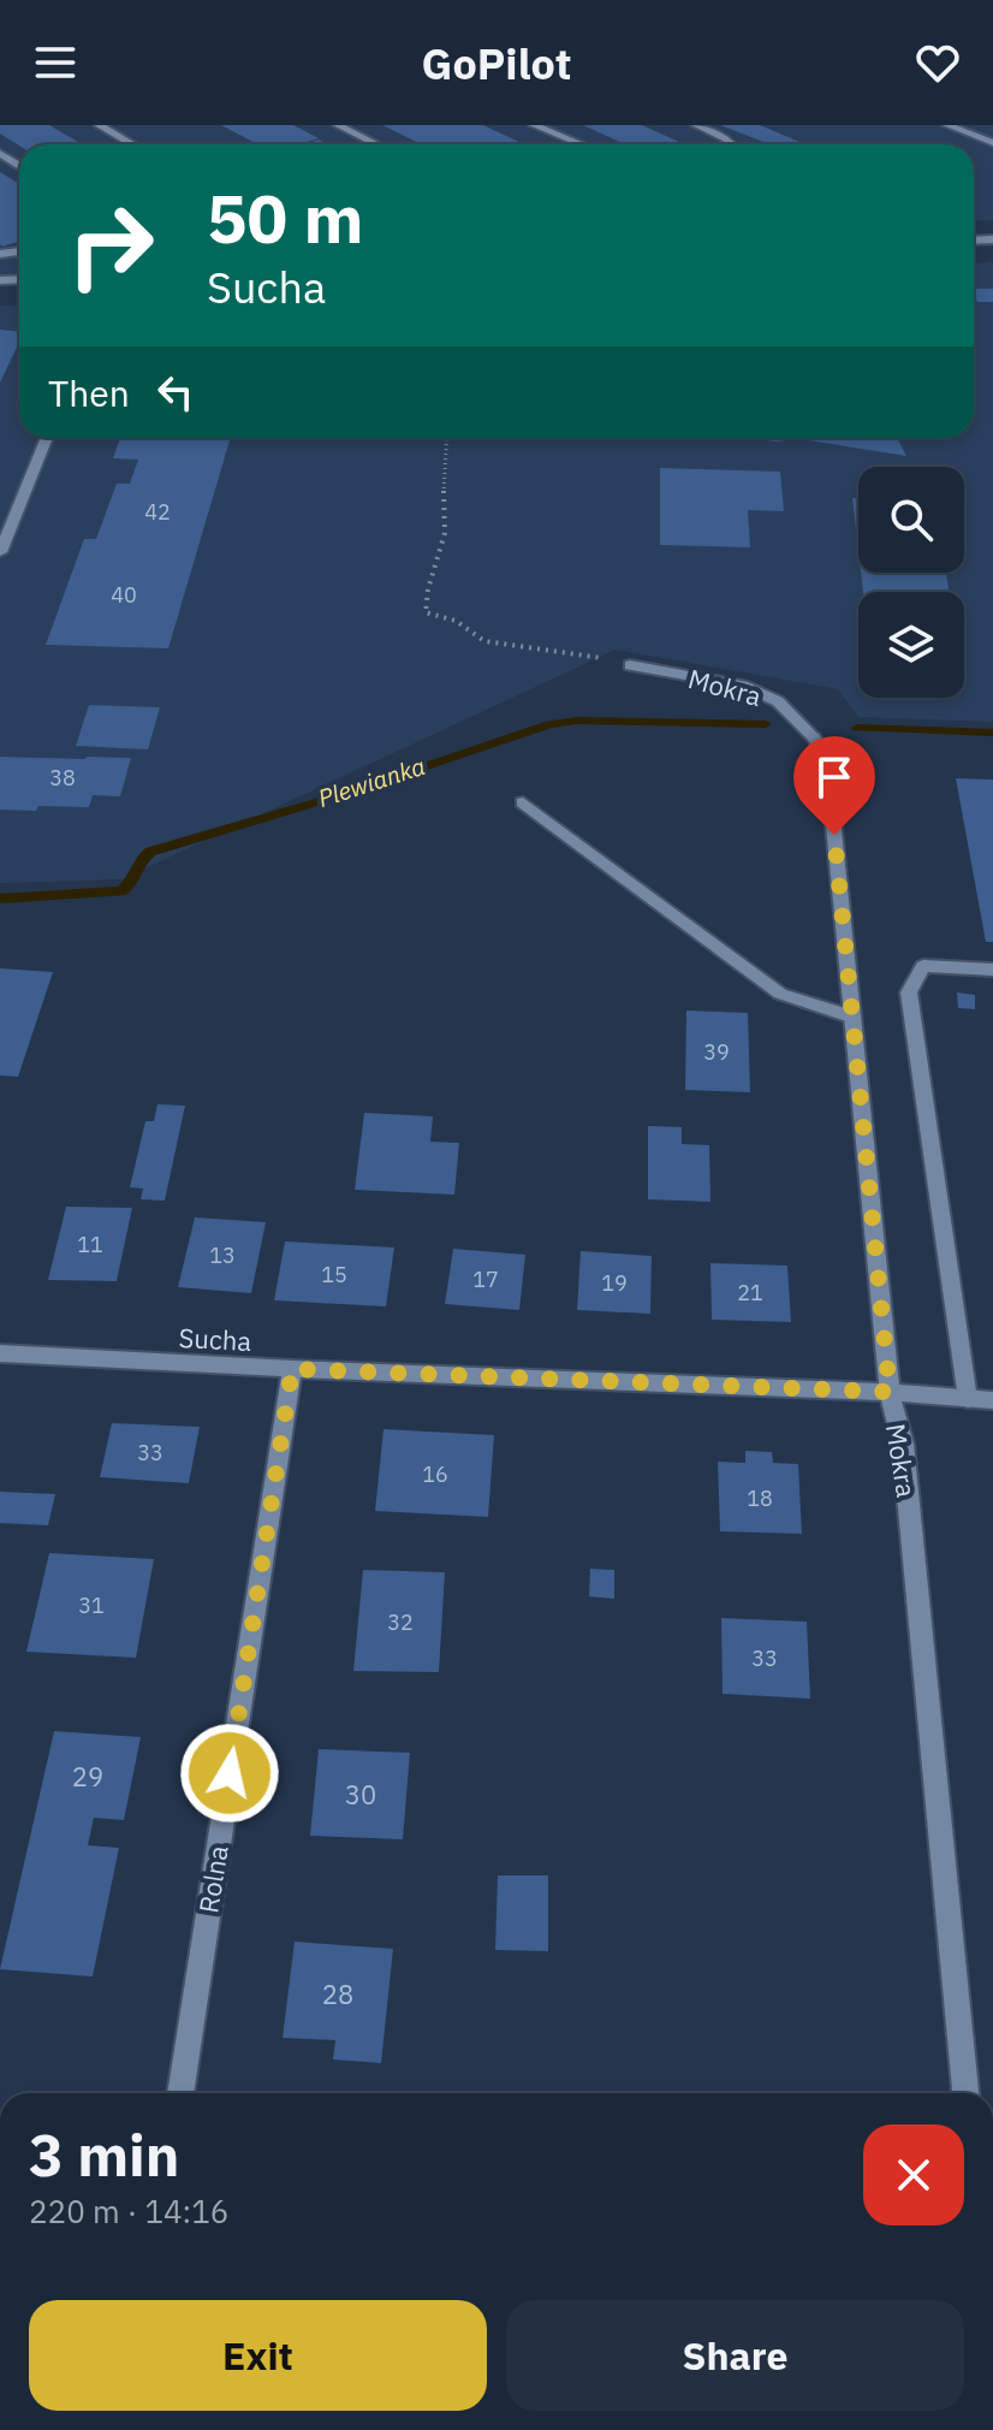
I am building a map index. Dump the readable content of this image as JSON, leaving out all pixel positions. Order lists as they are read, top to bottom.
{
  "streets": {
    "street": ["Mokra", "Sucha", "Rolna"]
  },
  "crossings": [
    ["Mokra", "Sucha"],
    ["Sucha", "Rolna"]
  ],
  "water": ["Plewianka"],
  "house_numbers": [
    "42",
    "40",
    "38",
    "39",
    "11",
    "13",
    "15",
    "17",
    "19",
    "21",
    "33",
    "16",
    "18",
    "31",
    "32",
    "33",
    "29",
    "30",
    "28"
  ],
  "page": {
    "header": "GoPilot",
    "turn": ["50 m", "Sucha"],
    "then": "Then",
    "heading": ["3 min", "220 m · 14:16"],
    "buttons": ["Exit", "Share"]
  }
}
